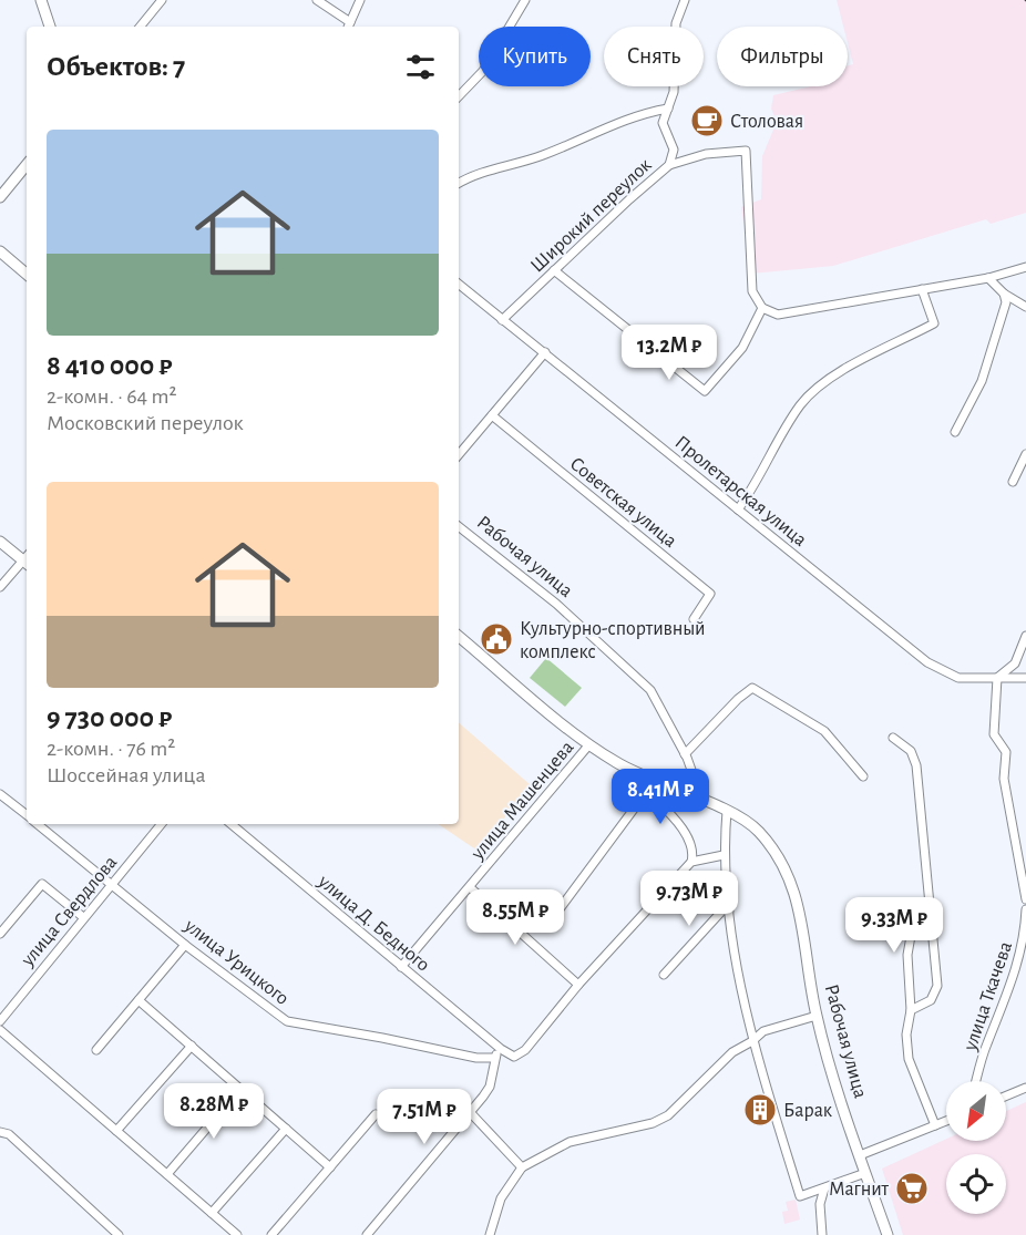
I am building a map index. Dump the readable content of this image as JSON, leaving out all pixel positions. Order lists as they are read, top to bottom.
{
  "streets": {
    "main road": ["Рабочая улица"],
    "street": [
      "Широкий переулок",
      "Пролетарская улица",
      "Советская улица",
      "улица Машенцева",
      "улица Свердлова",
      "улица Д. Бедного",
      "улица Урицкого",
      "улица Ткачева"
    ]
  },
  "crossings": [
    ["Широкий переулок", "Пролетарская улица"],
    ["улица Машенцева", "улица Д. Бедного"],
    ["улица Свердлова", "улица Урицкого"]
  ],
  "places": {
    "cafe": ["Столовая"],
    "public building": ["Культурно-спортивный комплекс"],
    "building": ["Барак"],
    "supermarket": ["Магнит"]
  },
  "north": "bottom left",
  "page": {
    "chip": ["Купить", "Снять", "Фильтры"],
    "heading": "Объектов: 7",
    "list": [
      {
        "name": "8 410 000 ₽",
        "note": "2-комн. · 64 m² · Московский переулок"
      },
      {
        "name": "9 730 000 ₽",
        "note": "2-комн. · 76 m² · Шоссейная улица"
      }
    ],
    "price": [
      "13.2M ₽",
      "8.41M ₽",
      "9.73M ₽",
      "8.55M ₽",
      "9.33M ₽",
      "8.28M ₽",
      "7.51M ₽"
    ]
  }
}
